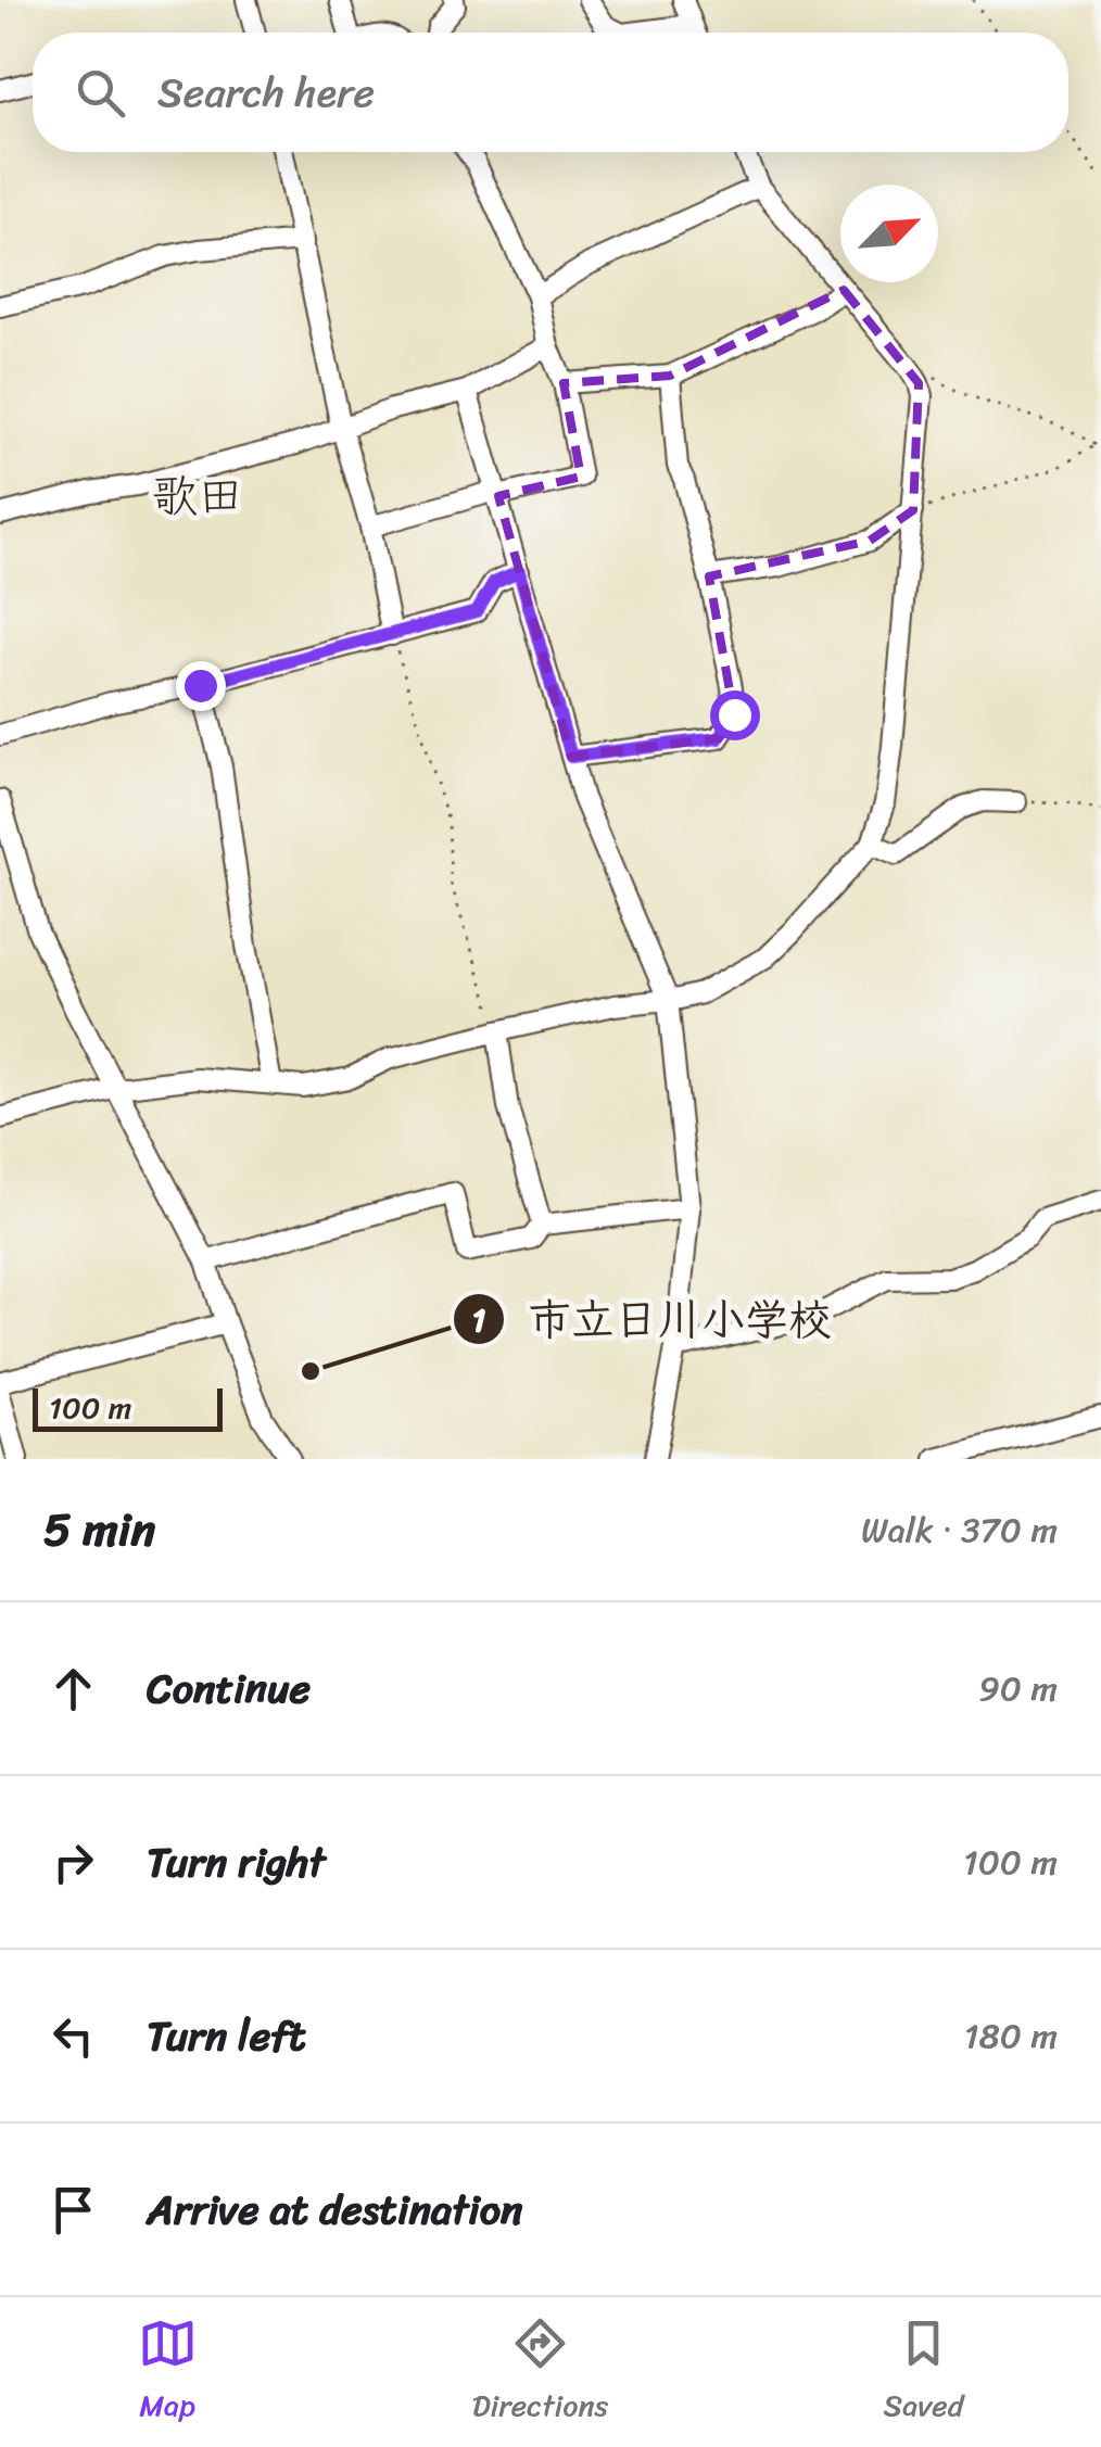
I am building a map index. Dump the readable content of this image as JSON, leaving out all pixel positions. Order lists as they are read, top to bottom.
{
  "districts": ["歌田"],
  "places": ["市立日川小学校"],
  "scale_bar": "100 m",
  "north": "top right",
  "page": {
    "search": "Search here",
    "scale": "100 m",
    "heading": ["5 min", "Walk · 370 m"],
    "list": [
      ["Continue", "90 m"],
      ["Turn right", "100 m"],
      ["Turn left", "180 m"],
      "Arrive at destination"
    ],
    "nav": ["Map", "Directions", "Saved"]
  }
}
